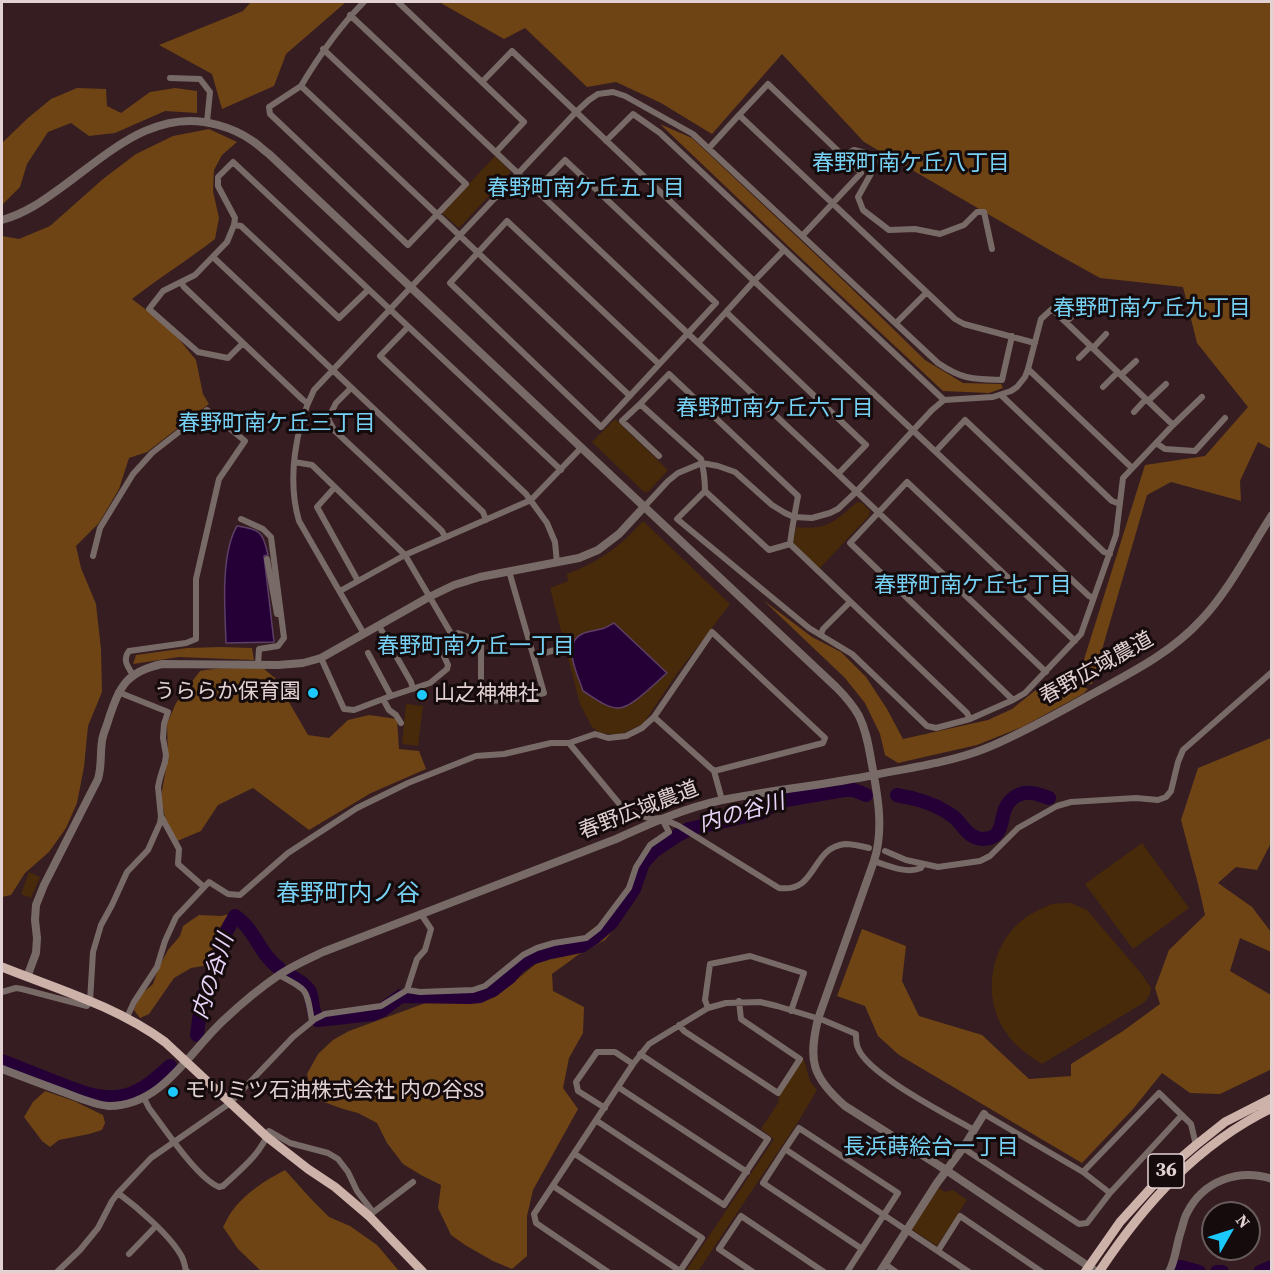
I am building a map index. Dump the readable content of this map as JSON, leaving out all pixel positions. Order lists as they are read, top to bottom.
{
  "streets": {
    "main road": ["36"],
    "street": ["春野広域農道"]
  },
  "districts": [
    "春野町南ケ丘八丁目",
    "春野町南ケ丘五丁目",
    "春野町南ケ丘九丁目",
    "春野町南ケ丘六丁目",
    "春野町南ケ丘三丁目",
    "春野町南ケ丘七丁目",
    "春野町南ケ丘一丁目",
    "春野町内ノ谷",
    "長浜蒔絵台一丁目"
  ],
  "water": ["内の谷川"],
  "places": ["うららか保育園", "山之神神社", "モリミツ石油株式会社 内の谷SS"],
  "north": "top right"
}
